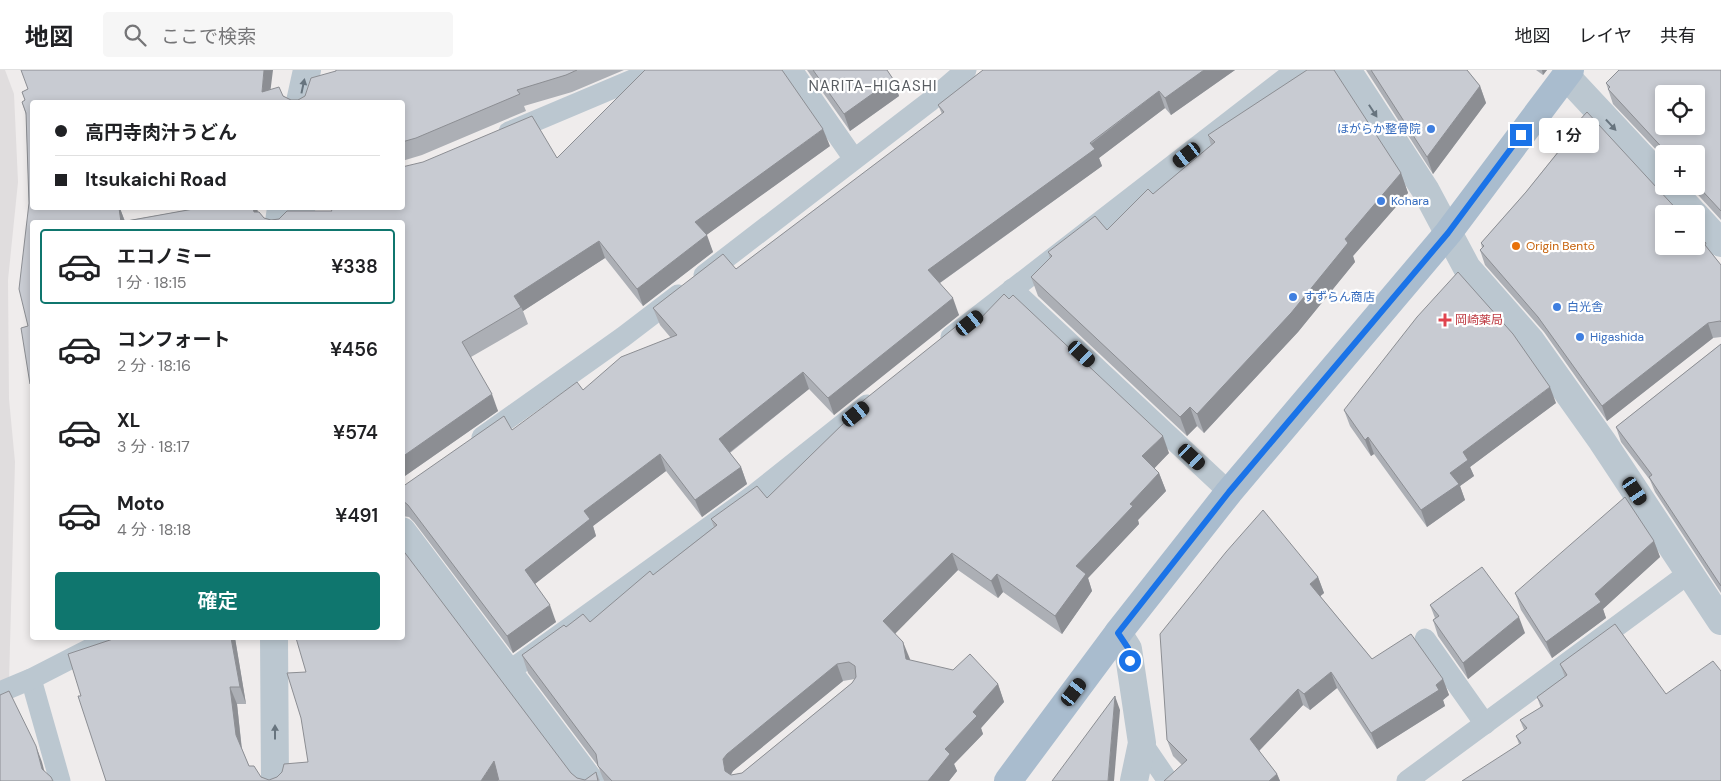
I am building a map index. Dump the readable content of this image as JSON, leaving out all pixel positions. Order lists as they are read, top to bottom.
{
  "districts": ["NARITA-HIGASHI"],
  "places": {
    "other": [
      "ほがらか整骨院",
      "Kohara",
      "Origin Bentō",
      "すずらん商店",
      "白光舎",
      "Higashida"
    ],
    "health": ["岡崎薬局"]
  },
  "page": {
    "header": "地図",
    "search": "ここで検索",
    "nav": ["地図", "レイヤ", "共有"],
    "map_buttons": ["+", "−"],
    "banner": ["高円寺肉汁うどん", "Itsukaichi Road"],
    "bubble": "1 分",
    "list": [
      {
        "name": "エコノミー",
        "note": "1 分 · 18:15",
        "value": "¥338"
      },
      {
        "name": "コンフォート",
        "note": "2 分 · 18:16",
        "value": "¥456"
      },
      {
        "name": "XL",
        "note": "3 分 · 18:17",
        "value": "¥574"
      },
      {
        "name": "Moto",
        "note": "4 分 · 18:18",
        "value": "¥491"
      }
    ],
    "buttons": "確定"
  }
}
